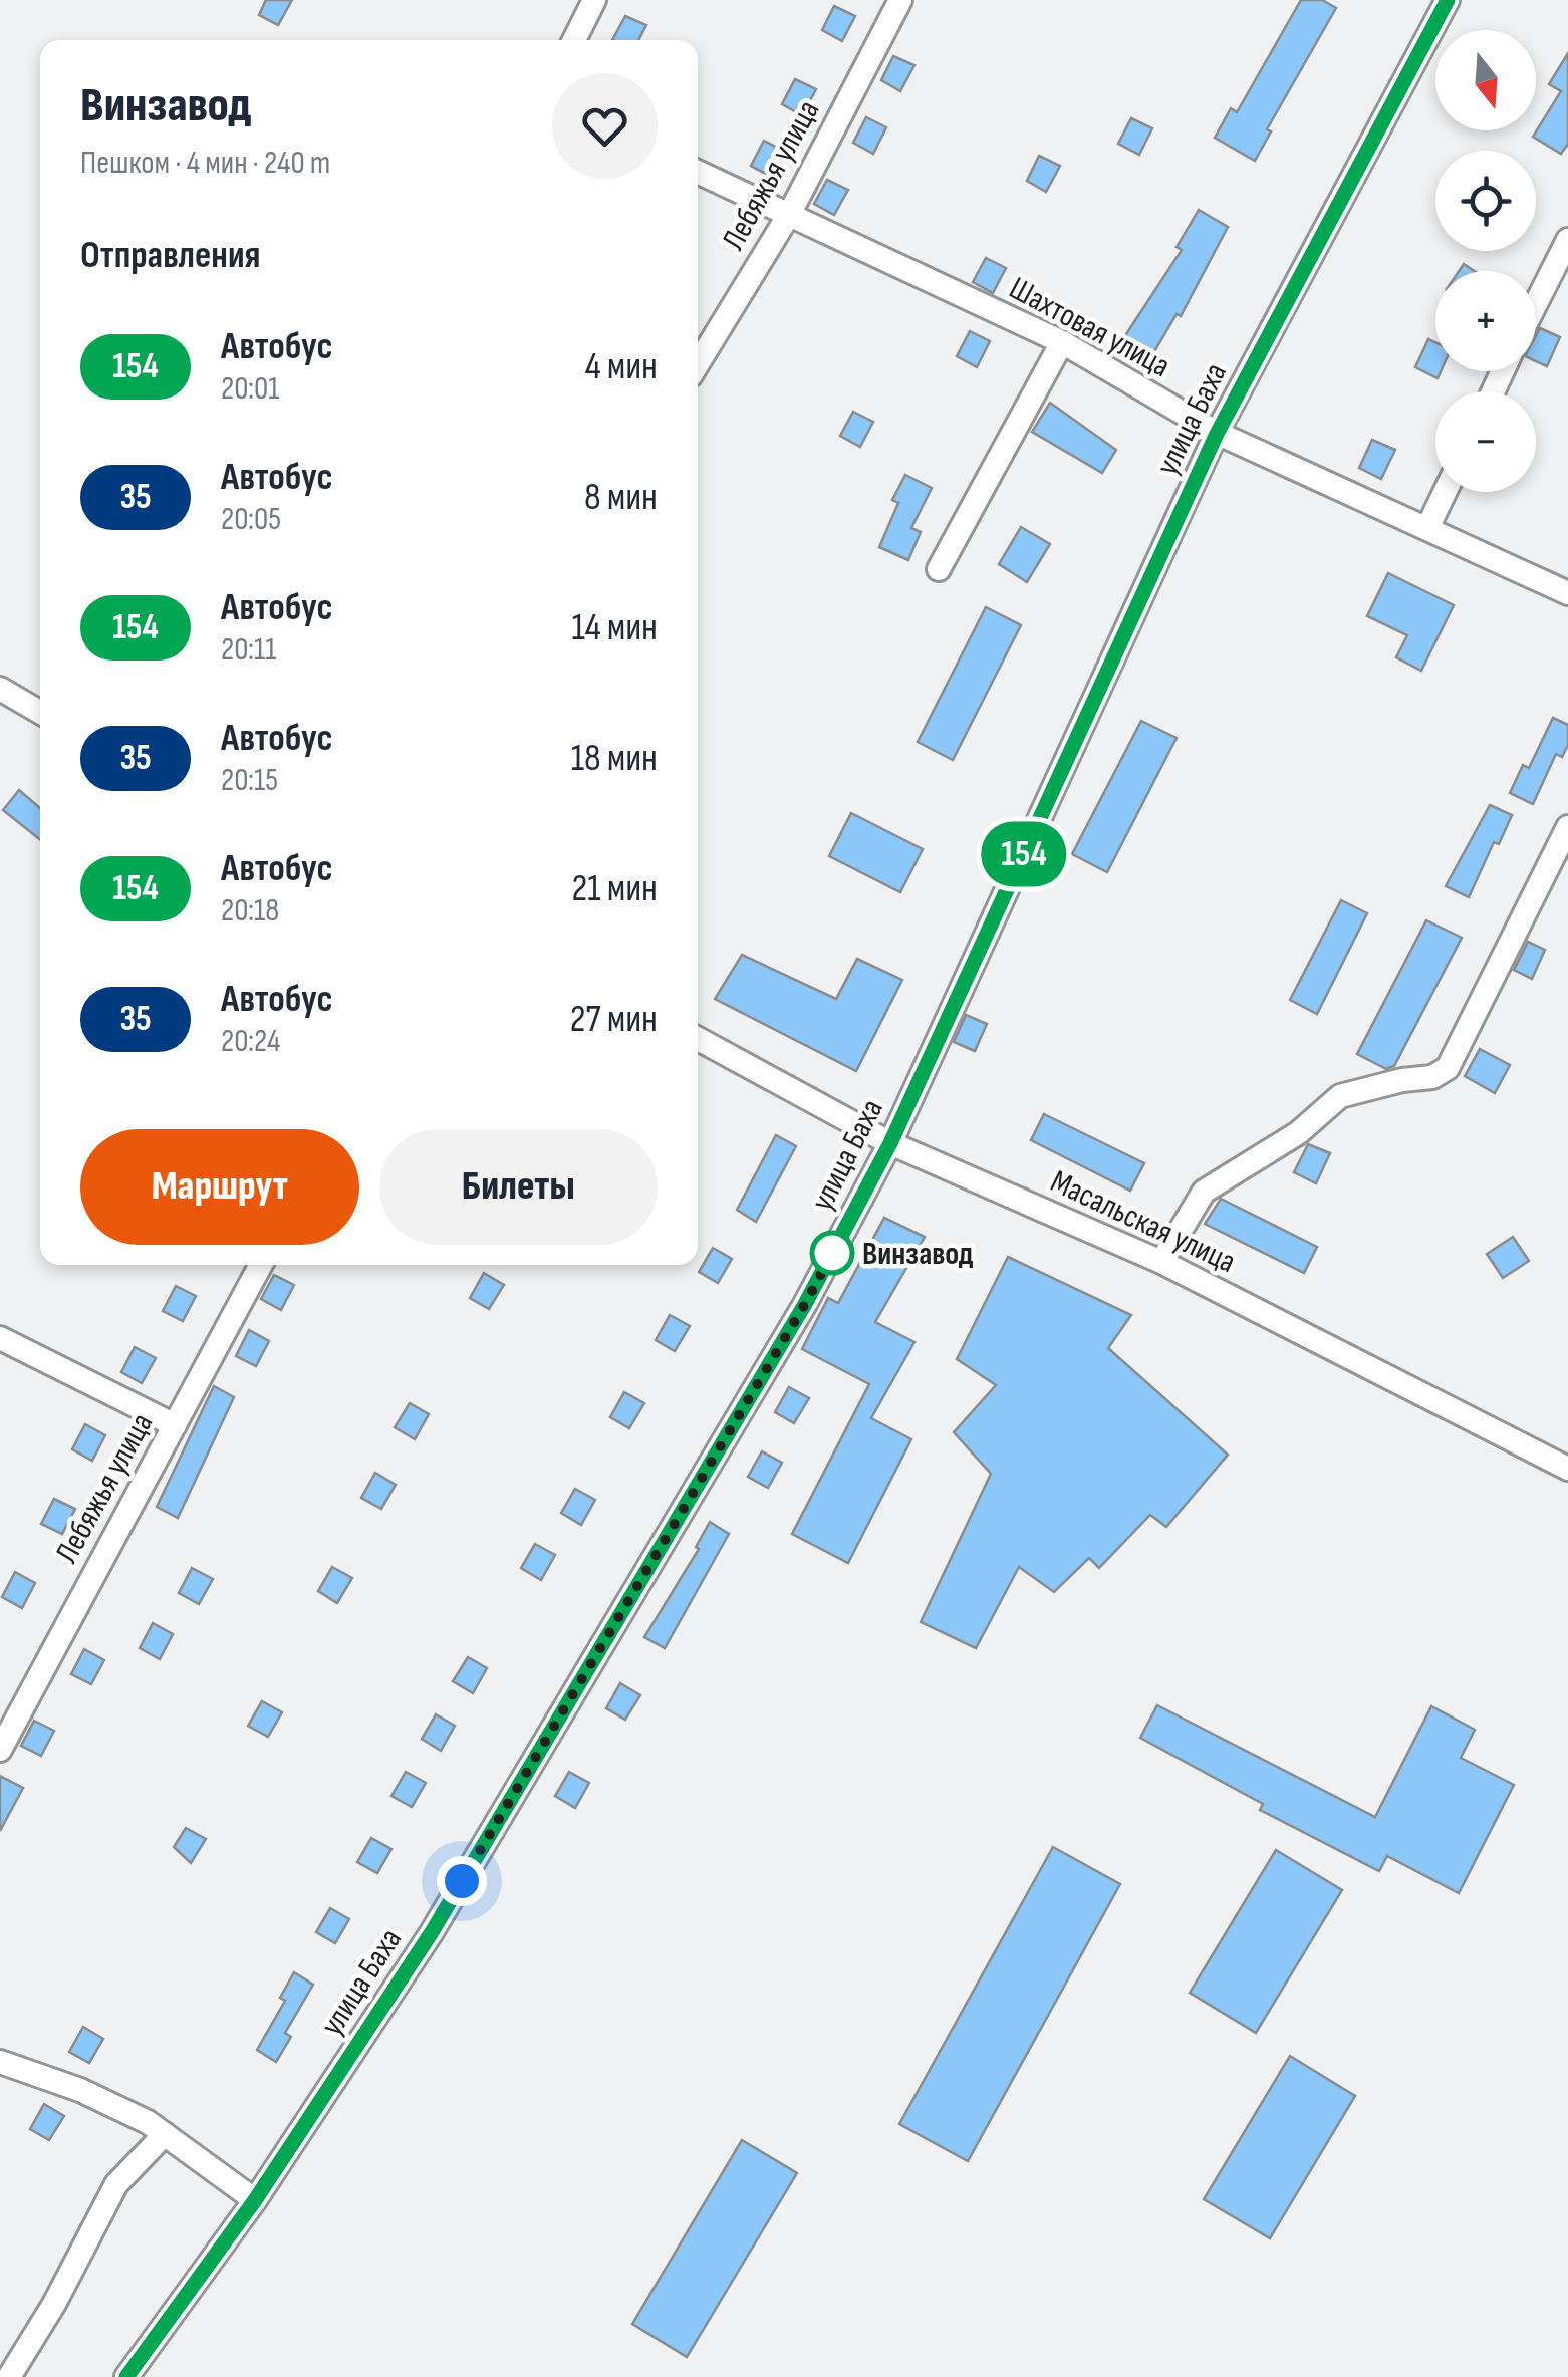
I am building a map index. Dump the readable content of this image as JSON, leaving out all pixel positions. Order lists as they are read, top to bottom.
{
  "streets": {
    "street": [
      "Лебяжья улица",
      "Шахтовая улица",
      "улица Баха",
      "Масальская улица"
    ]
  },
  "crossings": [
    ["Лебяжья улица", "Шахтовая улица"],
    ["Шахтовая улица", "улица Баха"],
    ["улица Баха", "Масальская улица"]
  ],
  "places": ["Винзавод"],
  "lines": ["bus line 154"],
  "north": "bottom",
  "page": {
    "on_map": "154",
    "map_buttons": ["+", "−"],
    "heading": [
      ["Винзавод", "Пешком · 4 мин · 240 m"],
      "Отправления"
    ],
    "list": [
      {
        "mark": "154",
        "name": "Автобус",
        "note": "20:01",
        "value": "4 мин"
      },
      {
        "mark": "35",
        "name": "Автобус",
        "note": "20:05",
        "value": "8 мин"
      },
      {
        "mark": "154",
        "name": "Автобус",
        "note": "20:11",
        "value": "14 мин"
      },
      {
        "mark": "35",
        "name": "Автобус",
        "note": "20:15",
        "value": "18 мин"
      },
      {
        "mark": "154",
        "name": "Автобус",
        "note": "20:18",
        "value": "21 мин"
      },
      {
        "mark": "35",
        "name": "Автобус",
        "note": "20:24",
        "value": "27 мин"
      }
    ],
    "buttons": ["Маршрут", "Билеты"]
  }
}
